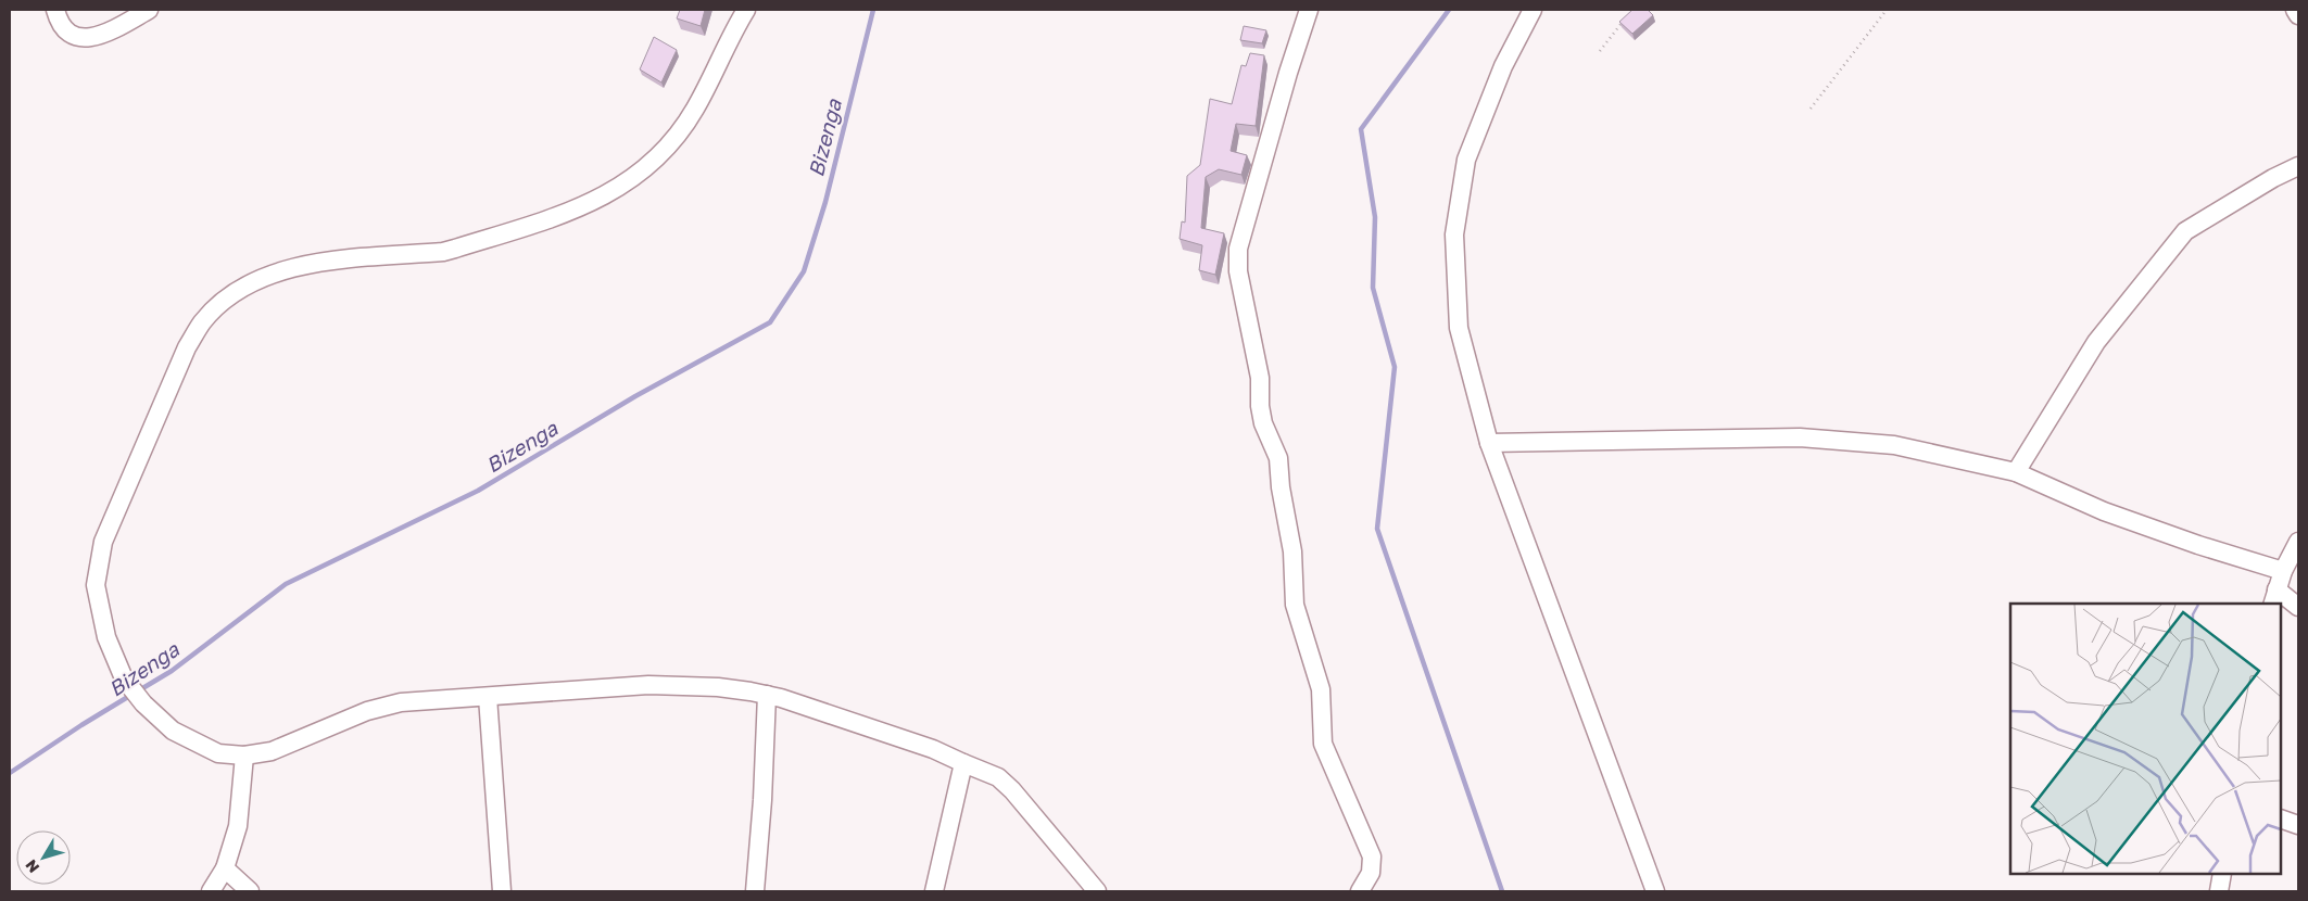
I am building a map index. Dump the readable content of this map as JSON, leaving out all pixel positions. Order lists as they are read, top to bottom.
{
  "water": ["Bizenga"],
  "north": "bottom left"
}
